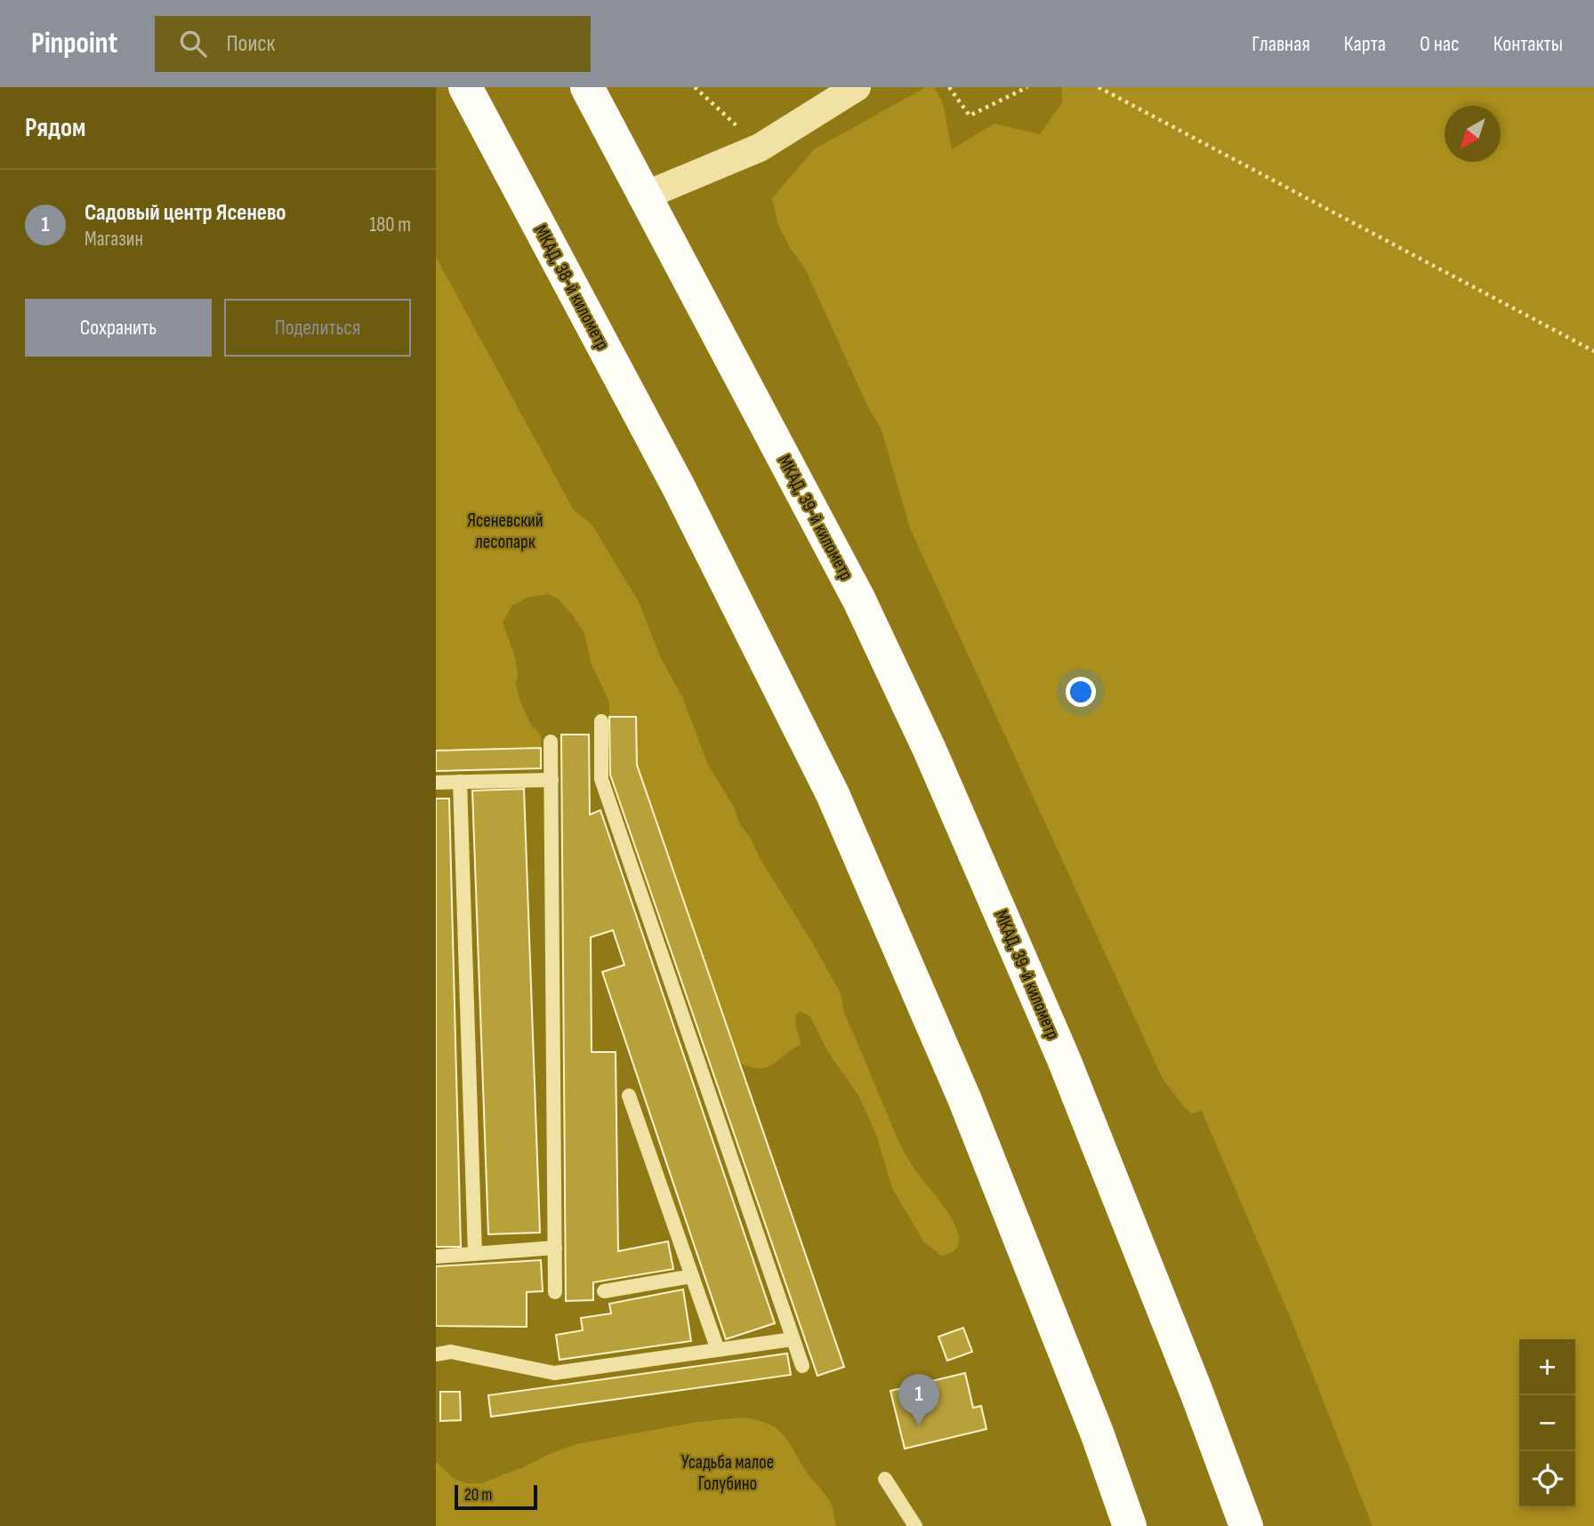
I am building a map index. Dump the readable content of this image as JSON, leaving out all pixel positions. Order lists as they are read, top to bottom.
{
  "streets": {
    "highway": ["МКАД, 38-й километр", "МКАД, 39-й километр"]
  },
  "parks": ["Ясеневский лесопарк", "Усадьба малое Голубино"],
  "scale_bar": "20 m",
  "north": "bottom left",
  "page": {
    "header": "Pinpoint",
    "search": "Поиск",
    "nav": [
      "Главная",
      "Карта",
      "О нас",
      "Контакты"
    ],
    "heading": "Рядом",
    "list": [
      {
        "mark": "1",
        "name": "Садовый центр Ясенево",
        "note": "Магазин",
        "value": "180 m"
      }
    ],
    "buttons": ["Сохранить", "Поделиться"],
    "map_buttons": ["+", "−"],
    "pins": "1",
    "scale": "20 m"
  }
}
